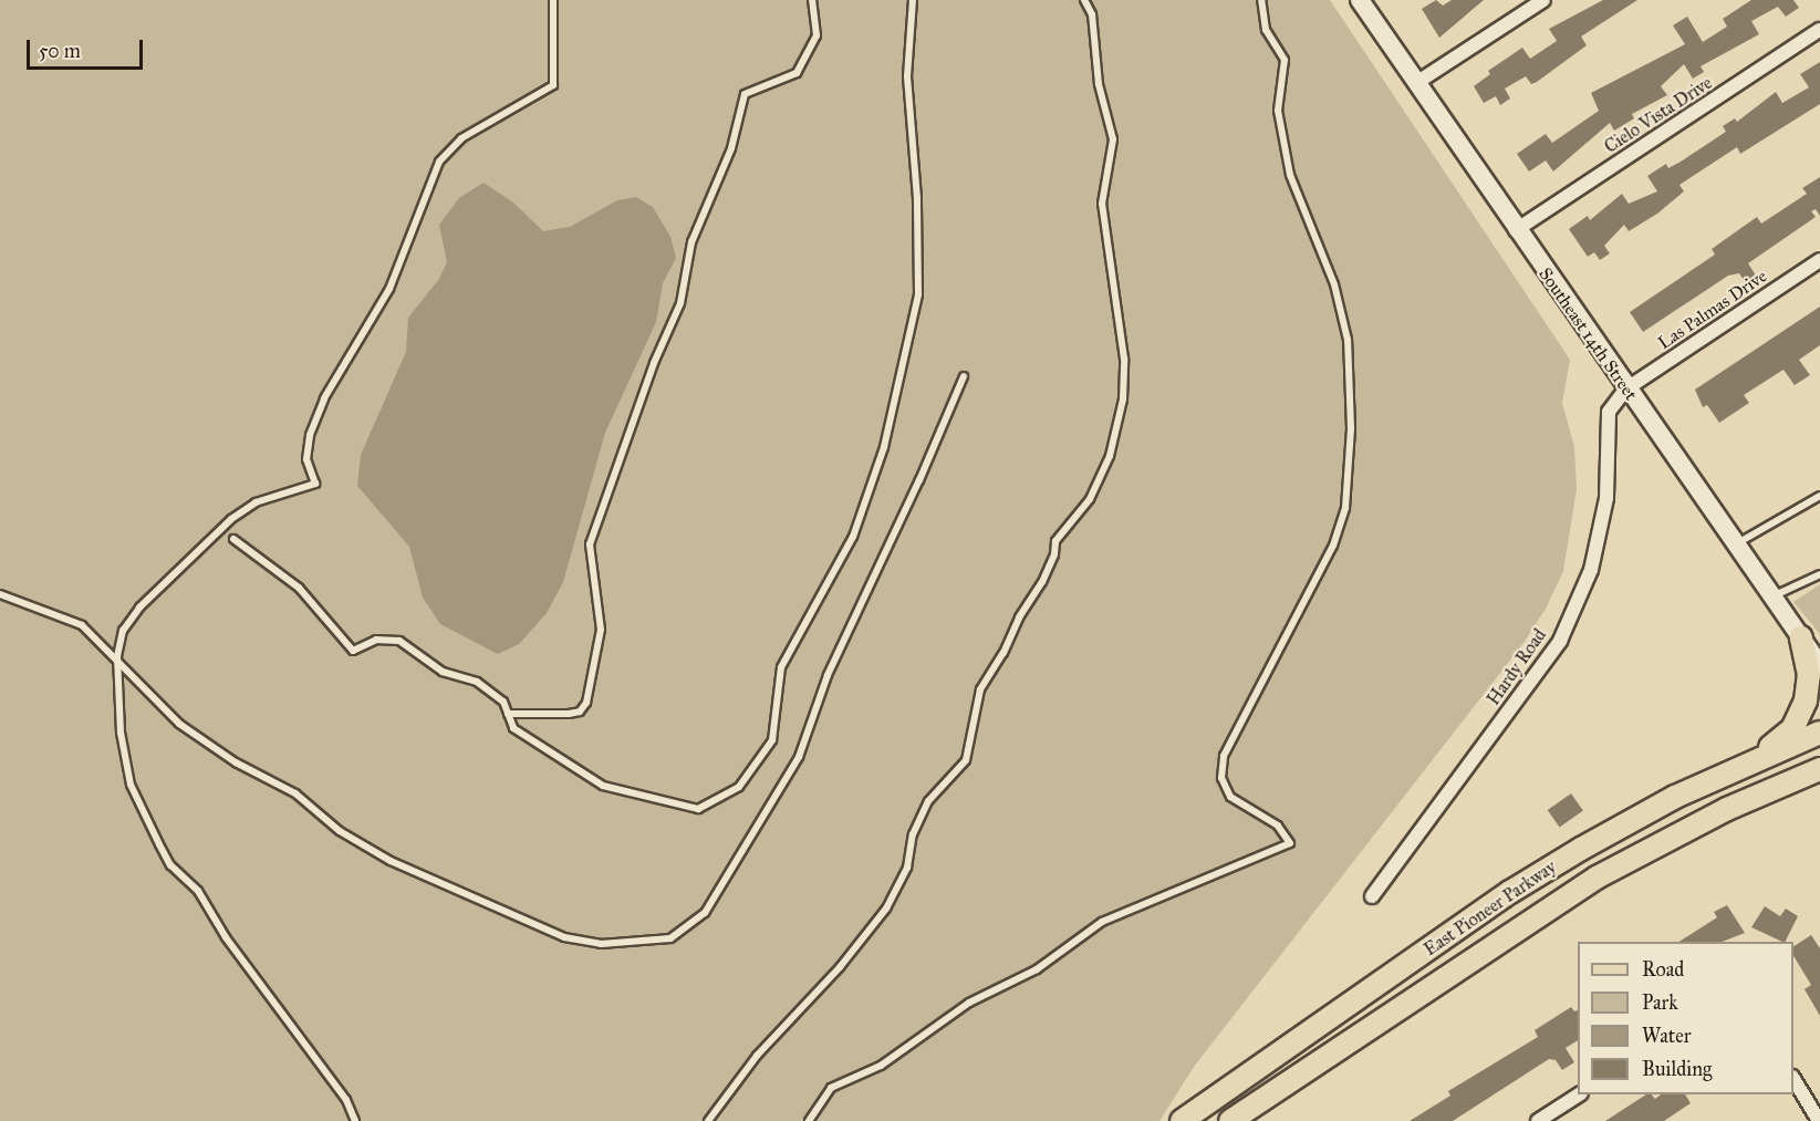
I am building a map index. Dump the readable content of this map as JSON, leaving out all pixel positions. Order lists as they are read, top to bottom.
{
  "streets": {
    "main road": ["East Pioneer Parkway"],
    "street": [
      "Cielo Vista Drive",
      "Las Palmas Drive",
      "Southeast 14th Street",
      "Hardy Road"
    ]
  },
  "crossings": [
    ["Cielo Vista Drive", "Southeast 14th Street"],
    ["Las Palmas Drive", "Southeast 14th Street"],
    ["Las Palmas Drive", "Hardy Road"],
    ["Southeast 14th Street", "Hardy Road"]
  ],
  "legend": [
    "Road",
    "Park",
    "Water",
    "Building"
  ],
  "scale_bar": "50 m"
}
